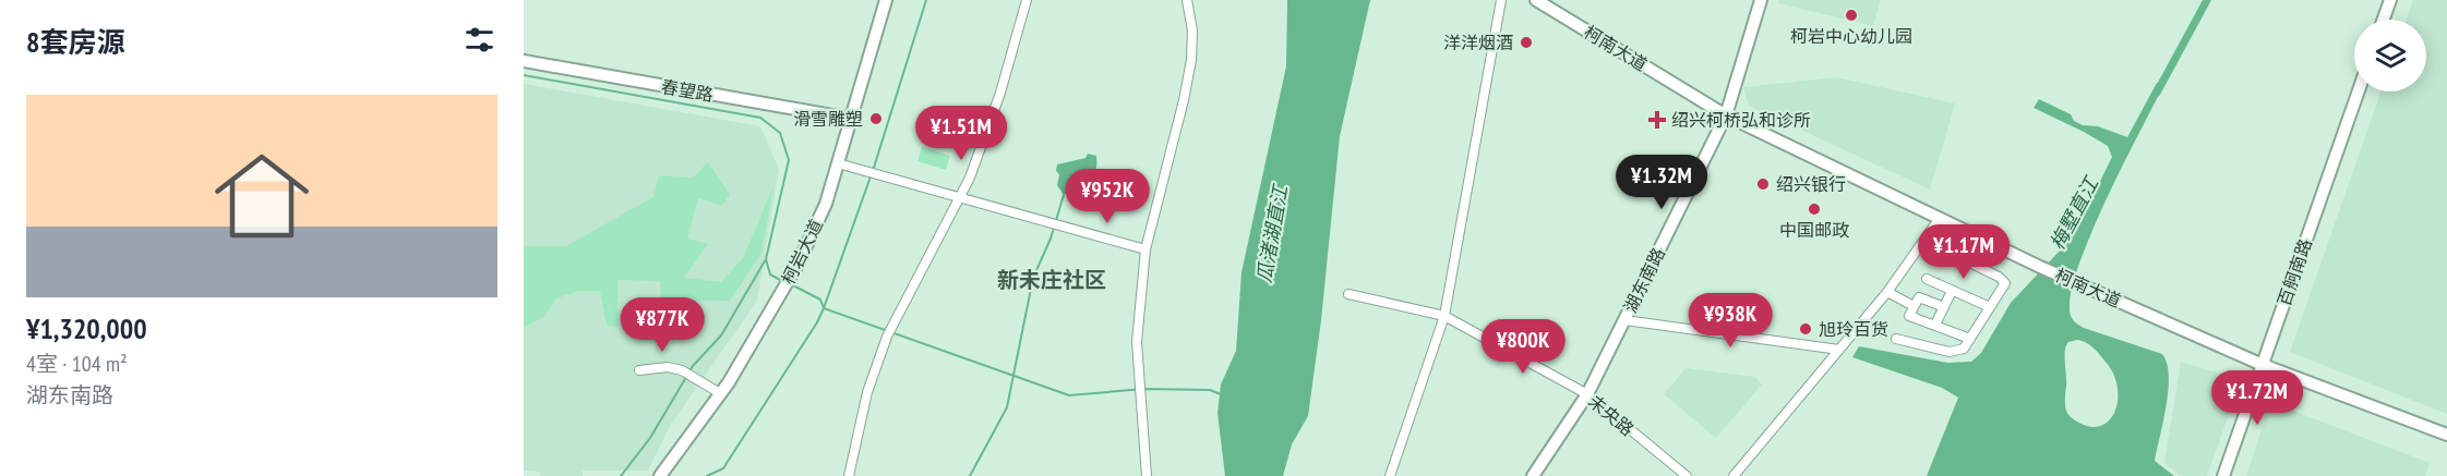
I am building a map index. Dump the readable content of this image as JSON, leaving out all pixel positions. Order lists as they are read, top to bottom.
{
  "streets": {
    "street": [
      "柯南大道",
      "春望路",
      "柯岩大道",
      "百舸南路",
      "湖东南路",
      "未央路"
    ]
  },
  "crossings": [
    ["柯南大道", "百舸南路"],
    ["柯南大道", "湖东南路"],
    ["春望路", "柯岩大道"],
    ["湖东南路", "未央路"]
  ],
  "districts": ["新未庄社区"],
  "water": ["梅墅直江", "瓜渚湖直江"],
  "places": {
    "other": [
      "柯岩中心幼儿园",
      "洋洋烟酒",
      "滑雪雕塑",
      "绍兴银行",
      "中国邮政",
      "旭玲百货"
    ],
    "health": ["绍兴柯桥弘和诊所"]
  },
  "page": {
    "heading": "8套房源",
    "list": [
      {
        "name": "¥1,320,000",
        "note": "4室 · 104 m² · 湖东南路"
      }
    ],
    "price": [
      "¥1.51M",
      "¥1.32M",
      "¥952K",
      "¥1.17M",
      "¥938K",
      "¥877K",
      "¥800K",
      "¥1.72M"
    ]
  }
}
